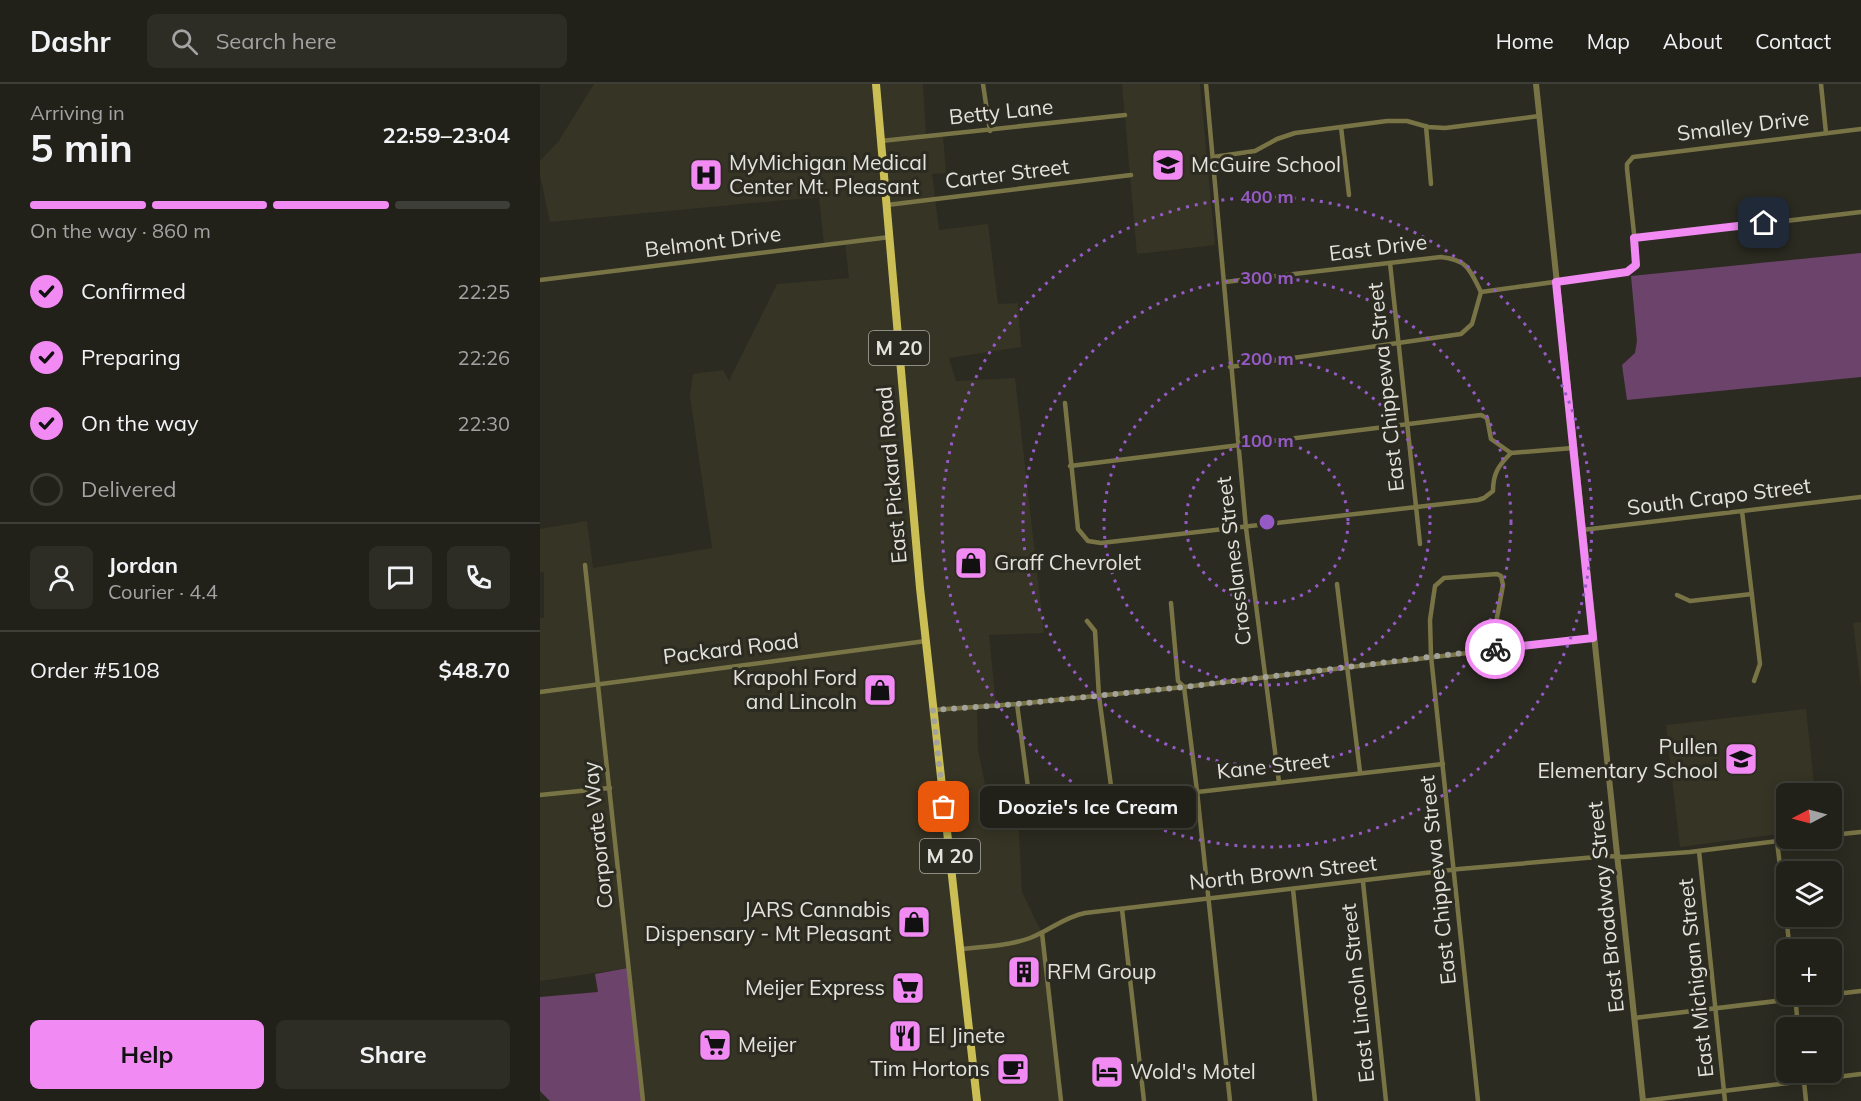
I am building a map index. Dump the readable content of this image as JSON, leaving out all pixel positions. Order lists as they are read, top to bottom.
{
  "streets": {
    "main road": ["M 20", "East Pickard Road"],
    "street": [
      "Betty Lane",
      "Smalley Drive",
      "Carter Street",
      "Belmont Drive",
      "East Drive",
      "East Chippewa Street",
      "South Crapo Street",
      "Crosslanes Street",
      "Packard Road",
      "Kane Street",
      "Corporate Way",
      "North Brown Street",
      "East Broadway Street",
      "East Michigan Street",
      "East Lincoln Street"
    ]
  },
  "crossings": [
    ["Betty Lane", "East Pickard Road"],
    ["Carter Street", "East Pickard Road"],
    ["Belmont Drive", "East Pickard Road"],
    ["East Drive", "East Chippewa Street"],
    ["East Drive", "Crosslanes Street"],
    ["M 20", "East Pickard Road"],
    ["M 20", "Packard Road"],
    ["M 20", "North Brown Street"],
    ["East Chippewa Street", "Kane Street"],
    ["East Chippewa Street", "North Brown Street"],
    ["East Pickard Road", "Packard Road"],
    ["South Crapo Street", "East Broadway Street"],
    ["Crosslanes Street", "Kane Street"],
    ["Packard Road", "Corporate Way"],
    ["North Brown Street", "East Broadway Street"],
    ["North Brown Street", "East Michigan Street"],
    ["North Brown Street", "East Lincoln Street"]
  ],
  "places": {
    "school or university": ["McGuire School", "Pullen Elementary School"],
    "hospital": ["MyMichigan Medical Center Mt. Pleasant"],
    "shop": ["Graff Chevrolet", "Krapohl Ford and Lincoln", "JARS Cannabis Dispensary - Mt Pleasant"],
    "other": ["Doozie's Ice Cream"],
    "building": ["RFM Group"],
    "supermarket": ["Meijer Express", "Meijer"],
    "restaurant": ["El Jinete"],
    "cafe": ["Tim Hortons"],
    "hotel": ["Wold's Motel"]
  },
  "north": "left",
  "page": {
    "header": "Dashr",
    "search": "Search here",
    "nav": [
      "Home",
      "Map",
      "About",
      "Contact"
    ],
    "heading": ["5 min", "Arriving in", "22:59–23:04"],
    "panel": [
      "Jordan",
      "Courier · 4.4",
      "Order #5108",
      "$48.70"
    ],
    "bar": "On the way · 860 m",
    "list": [
      ["Confirmed", "22:25"],
      ["Preparing", "22:26"],
      ["On the way", "22:30"],
      "Delivered"
    ],
    "map_buttons": ["+", "−"],
    "bubble": "Doozie's Ice Cream",
    "buttons": ["Help", "Share"]
  },
  "rings": [
    "400 m",
    "300 m",
    "200 m",
    "100 m"
  ]
}
